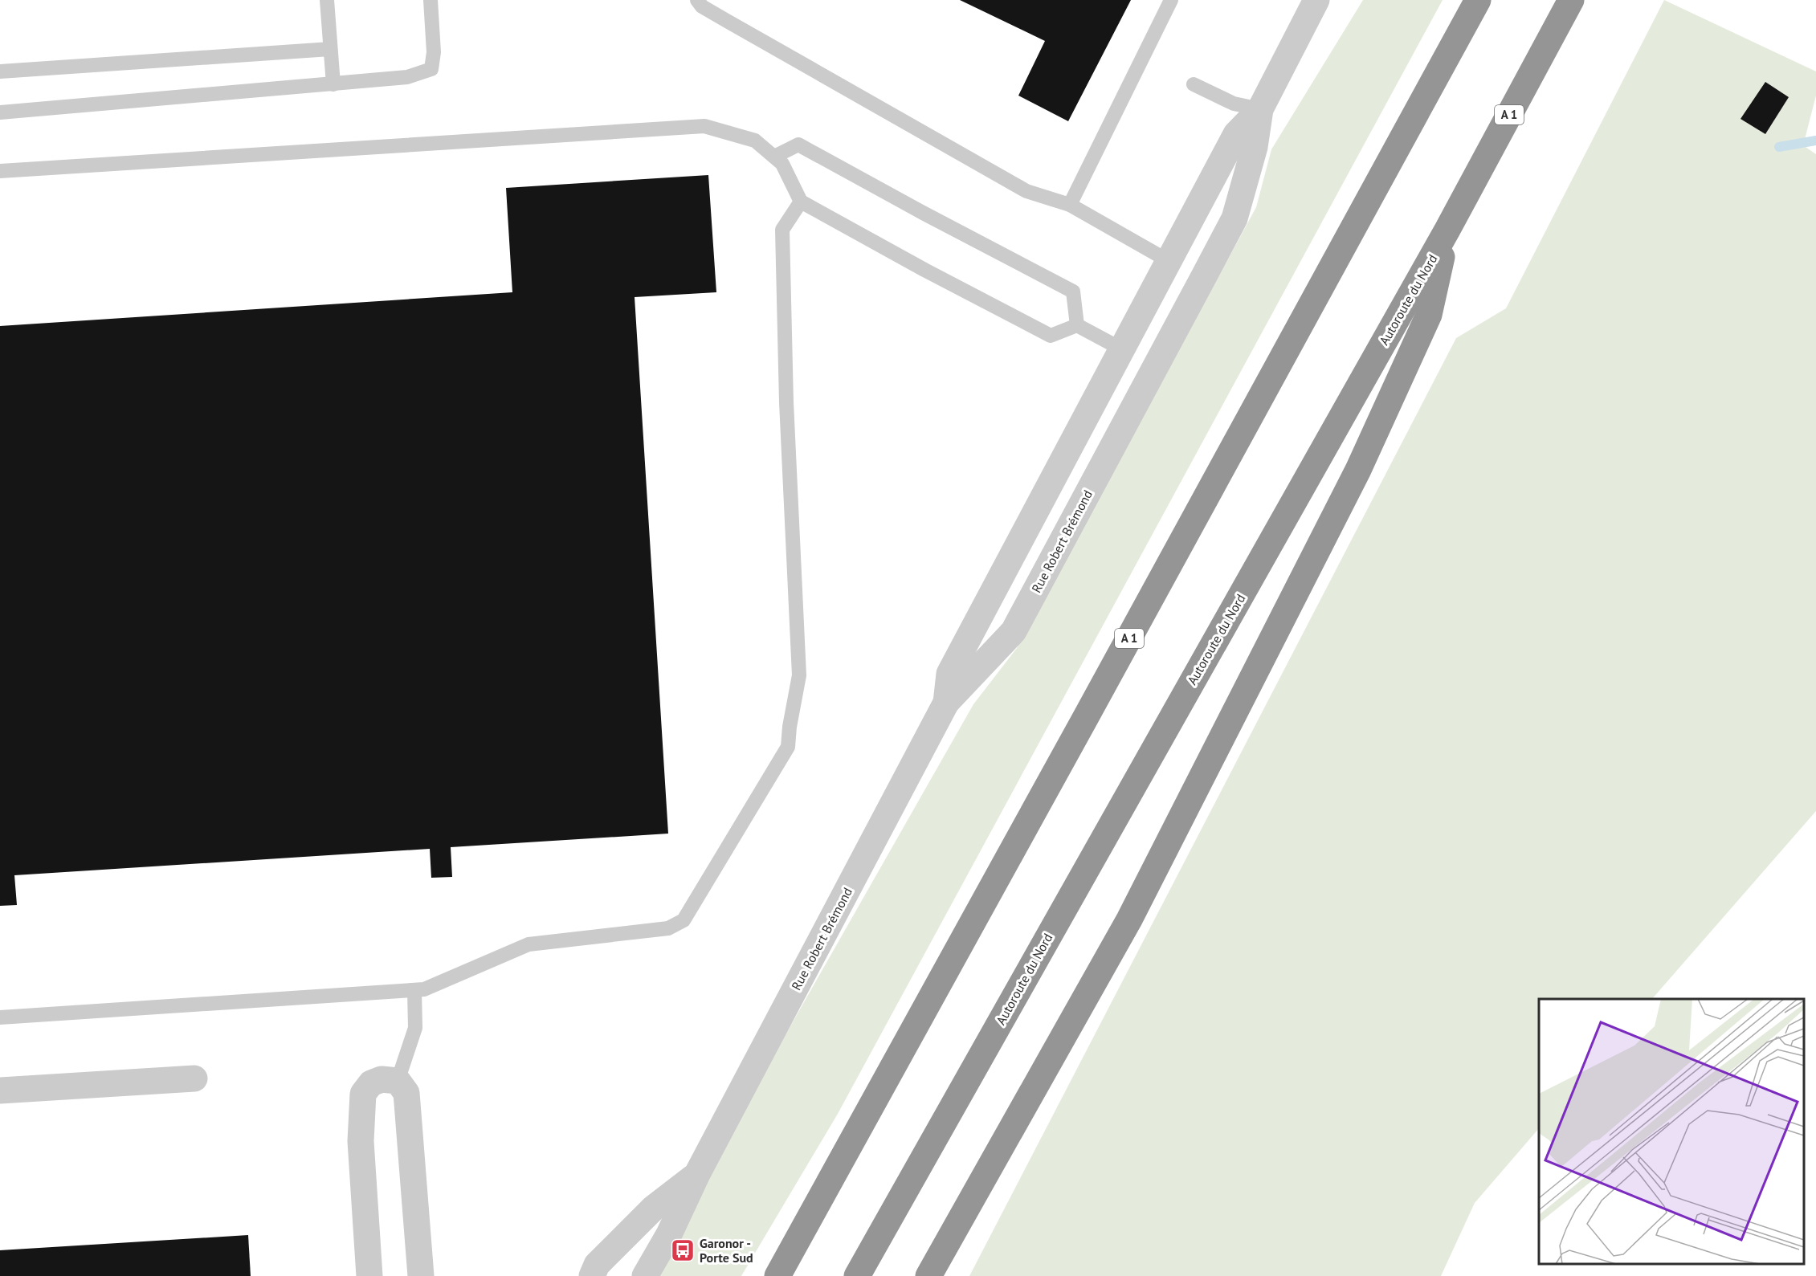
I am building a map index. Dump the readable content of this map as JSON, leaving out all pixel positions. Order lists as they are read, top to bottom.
{
  "streets": {
    "highway": ["A 1", "Autoroute du Nord"],
    "street": ["Rue Robert Brémond"]
  },
  "places": {
    "bus stop": ["Garonor - Porte Sud"]
  }
}
